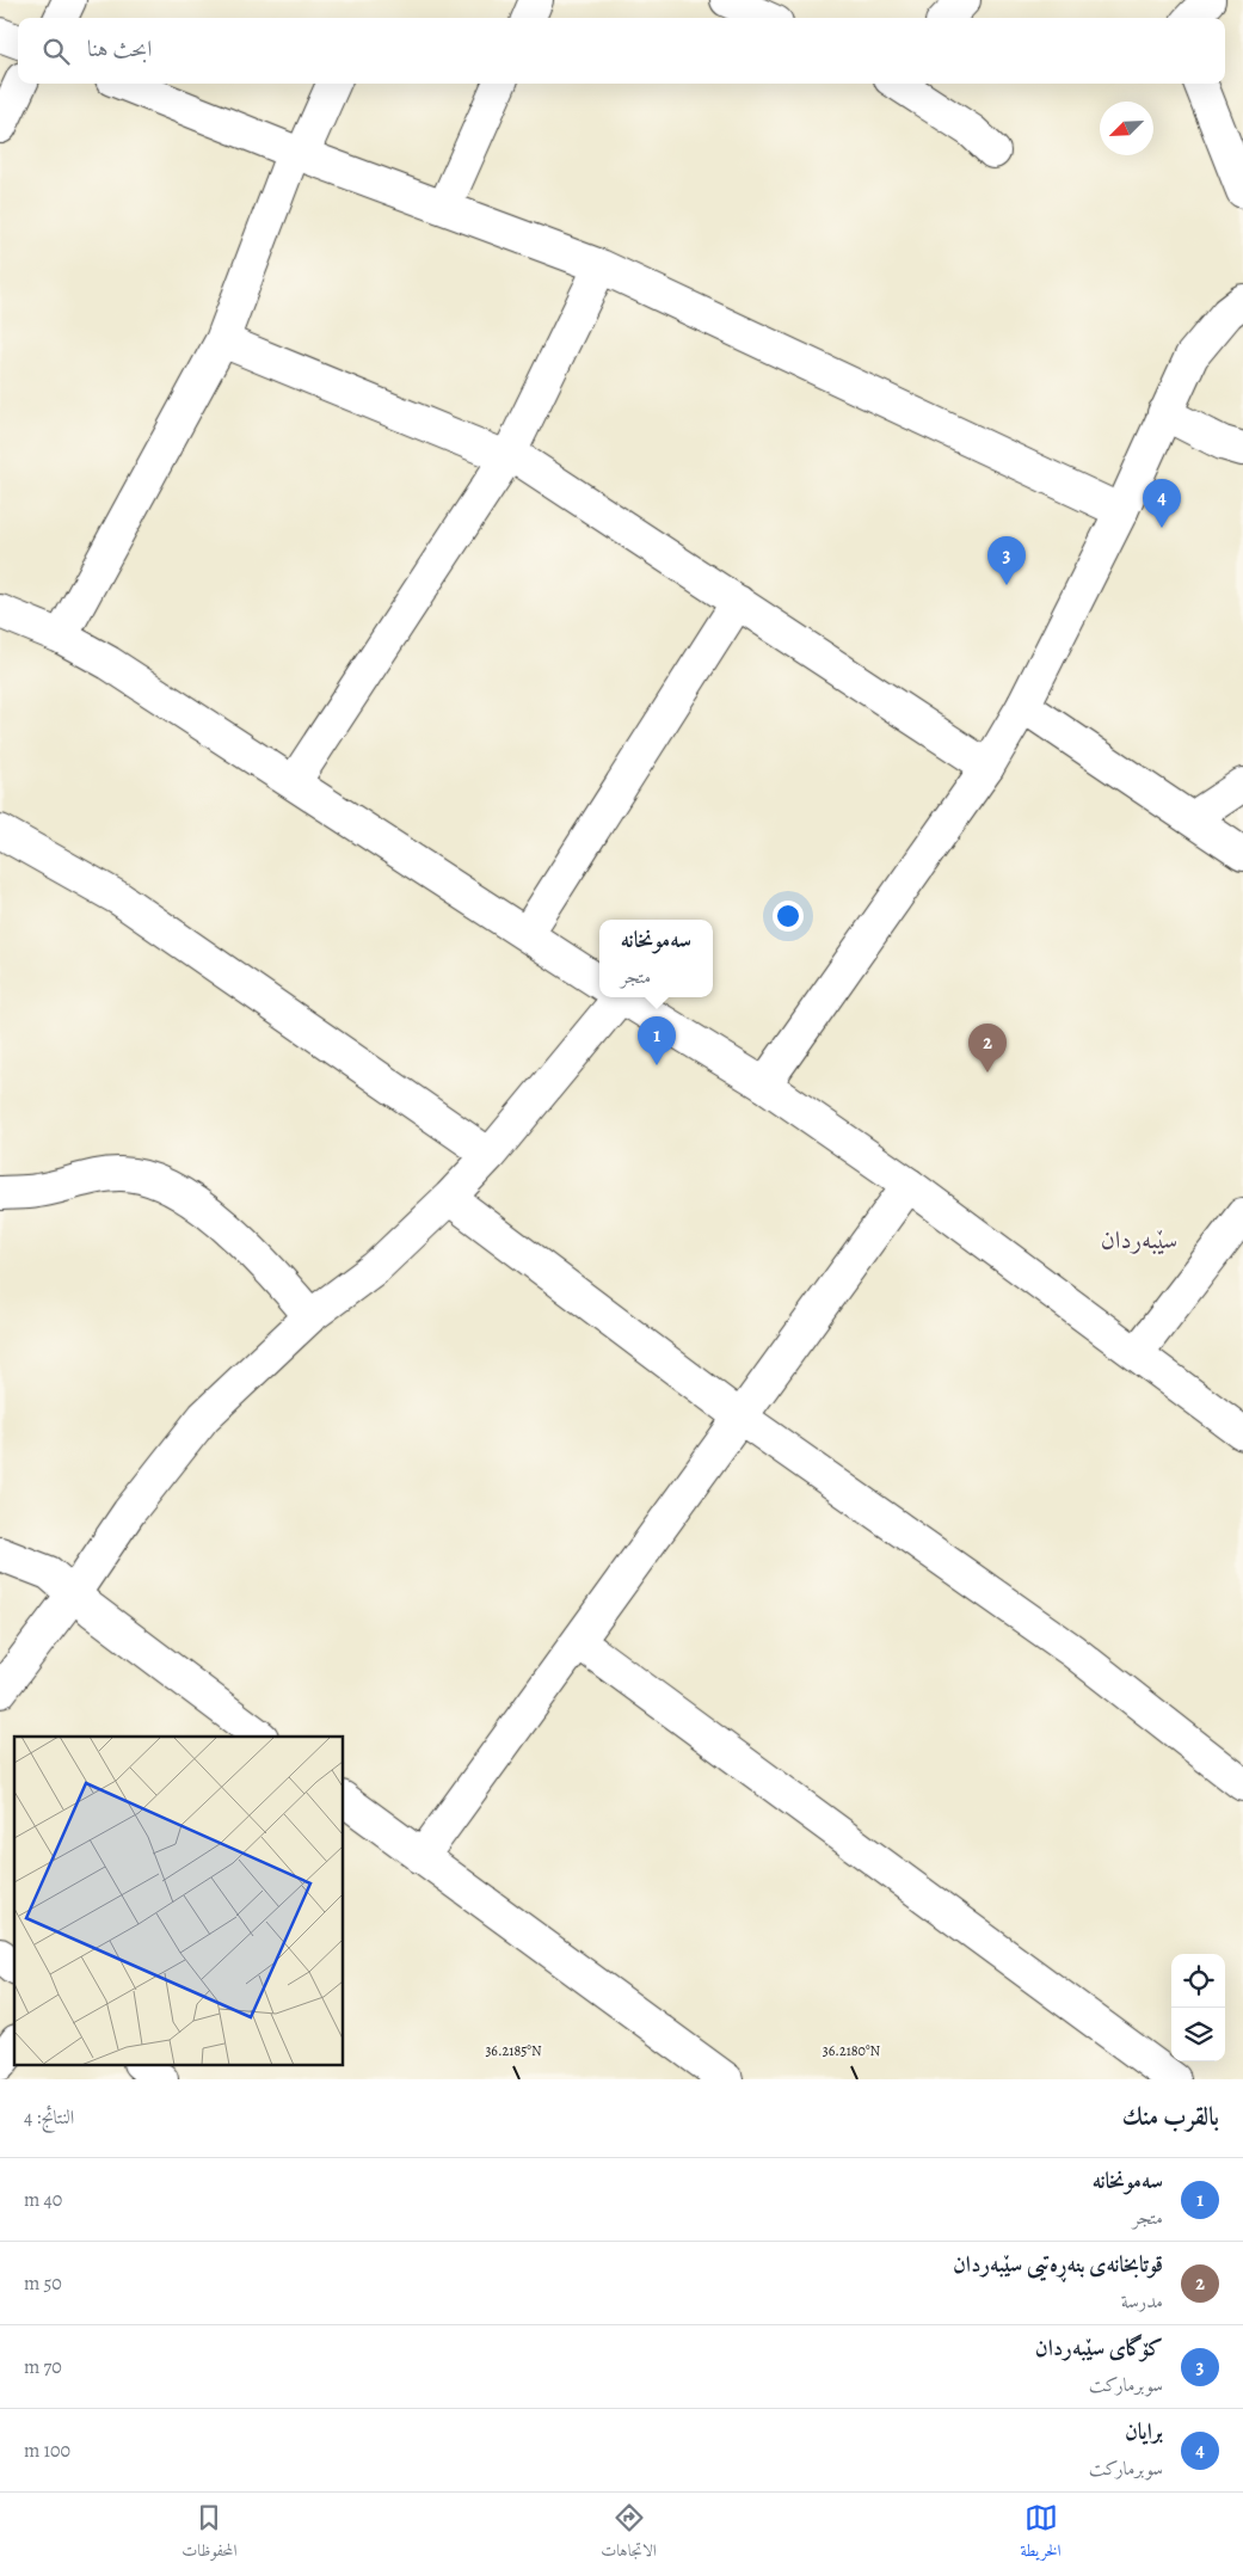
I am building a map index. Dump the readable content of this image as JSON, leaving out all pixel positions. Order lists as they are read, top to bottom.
{
  "districts": ["سێبەردان"],
  "north": "bottom left",
  "page": {
    "search": "ابحث هنا",
    "pins": [
      "4",
      "3",
      "1",
      "2"
    ],
    "popup": ["سەمونخانە", "متجر"],
    "heading": ["بالقرب منك", "النتائج: 4"],
    "list": [
      {
        "mark": "1",
        "name": "سەمونخانە",
        "note": "متجر",
        "value": "40 m"
      },
      {
        "mark": "2",
        "name": "قوتابخانەی بنەڕەتیی سێبەردان",
        "note": "مدرسة",
        "value": "50 m"
      },
      {
        "mark": "3",
        "name": "کۆگای سێبەردان",
        "note": "سوبرماركت",
        "value": "70 m"
      },
      {
        "mark": "4",
        "name": "برايان",
        "note": "سوبرماركت",
        "value": "100 m"
      }
    ],
    "nav": ["الخريطة", "الاتجاهات", "المحفوظات"]
  },
  "coordinates": ["36.2185°N", "36.2180°N"]
}
